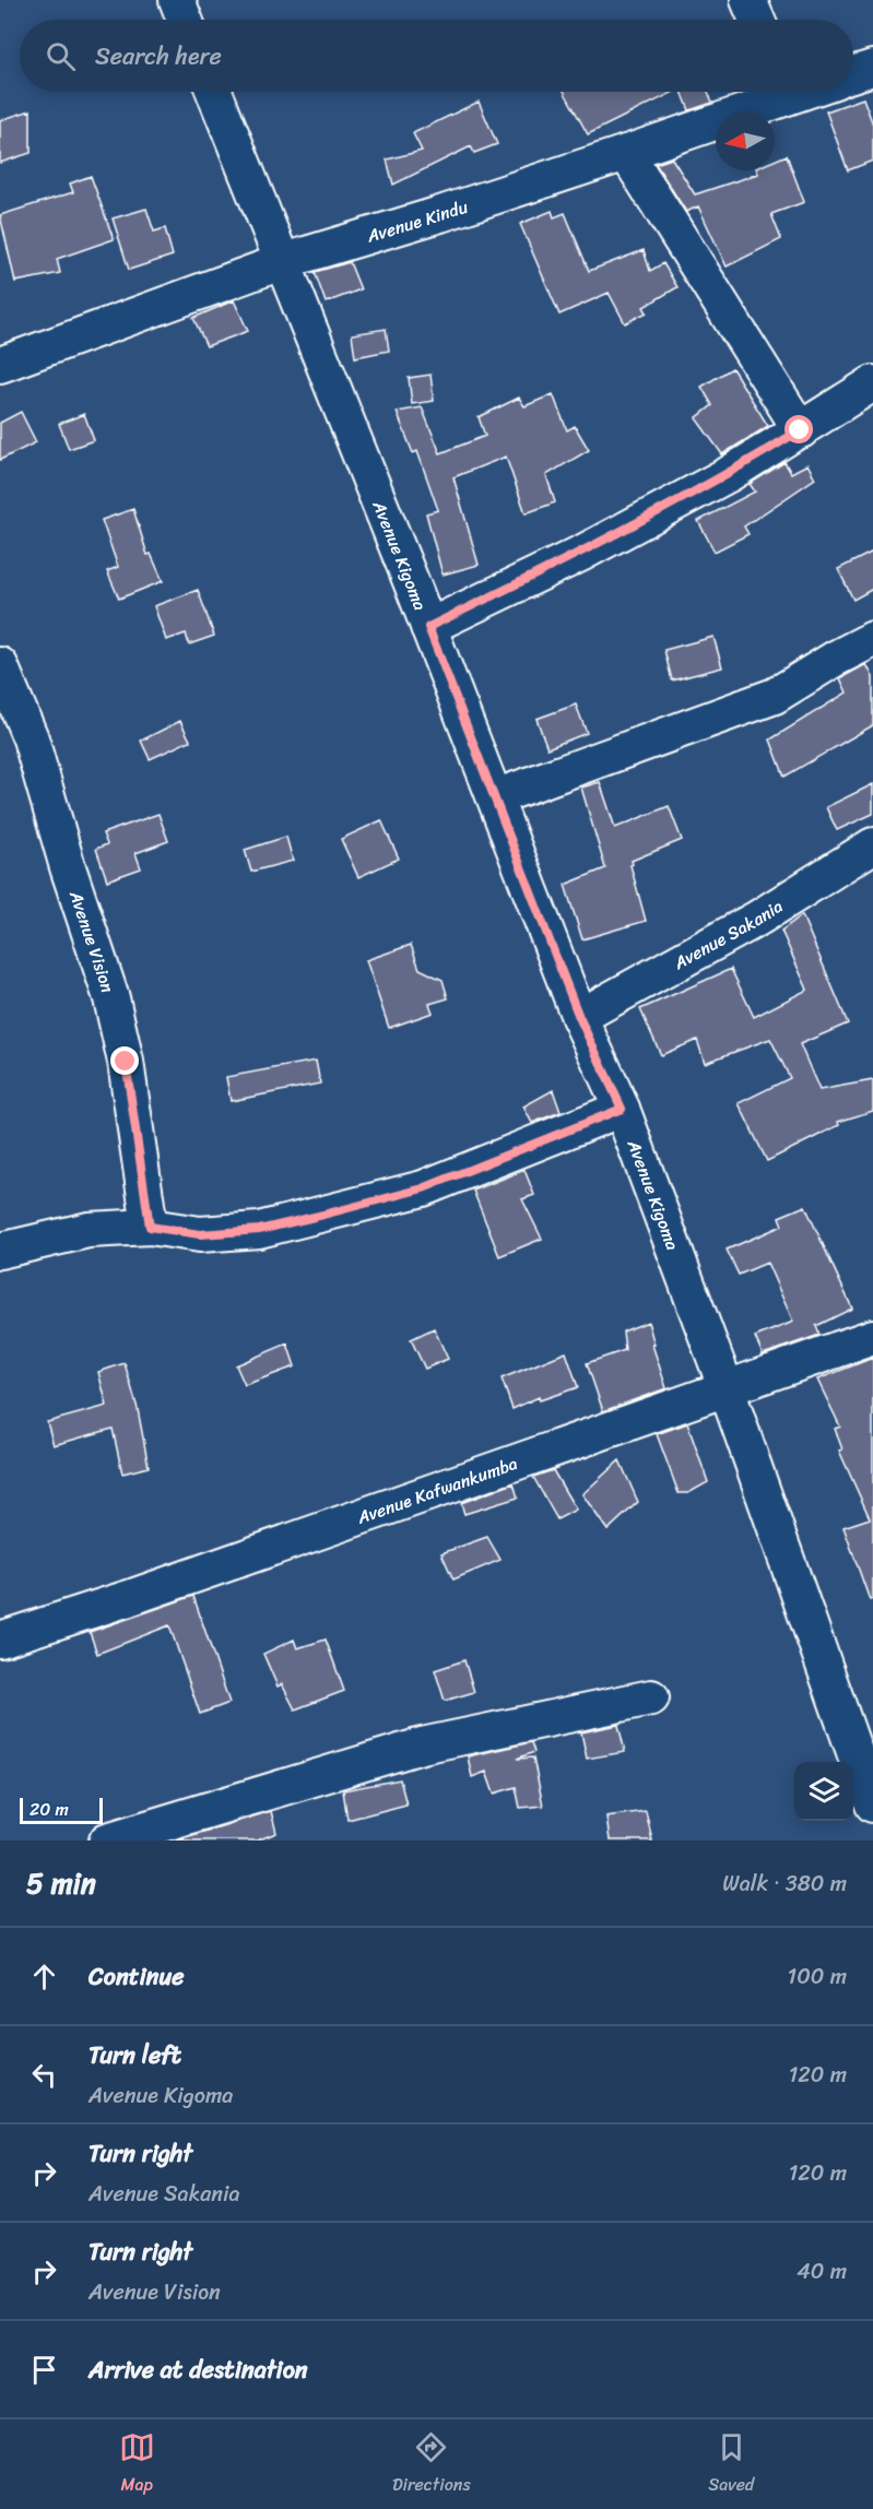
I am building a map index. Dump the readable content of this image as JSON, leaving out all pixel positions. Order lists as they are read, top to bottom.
{
  "streets": {
    "street": [
      "Avenue Kindu",
      "Avenue Kigoma",
      "Avenue Sakania",
      "Avenue Vision",
      "Avenue Kafwankumba"
    ]
  },
  "crossings": [
    ["Avenue Kindu", "Avenue Kigoma"],
    ["Avenue Kigoma", "Avenue Sakania"],
    ["Avenue Kigoma", "Avenue Kafwankumba"]
  ],
  "scale_bar": "20 m",
  "north": "left",
  "page": {
    "search": "Search here",
    "scale": "20 m",
    "heading": ["5 min", "Walk · 380 m"],
    "list": [
      ["Continue", "100 m"],
      ["Turn left", "Avenue Kigoma", "120 m"],
      ["Turn right", "Avenue Sakania", "120 m"],
      ["Turn right", "Avenue Vision", "40 m"],
      "Arrive at destination"
    ],
    "nav": ["Map", "Directions", "Saved"]
  }
}
